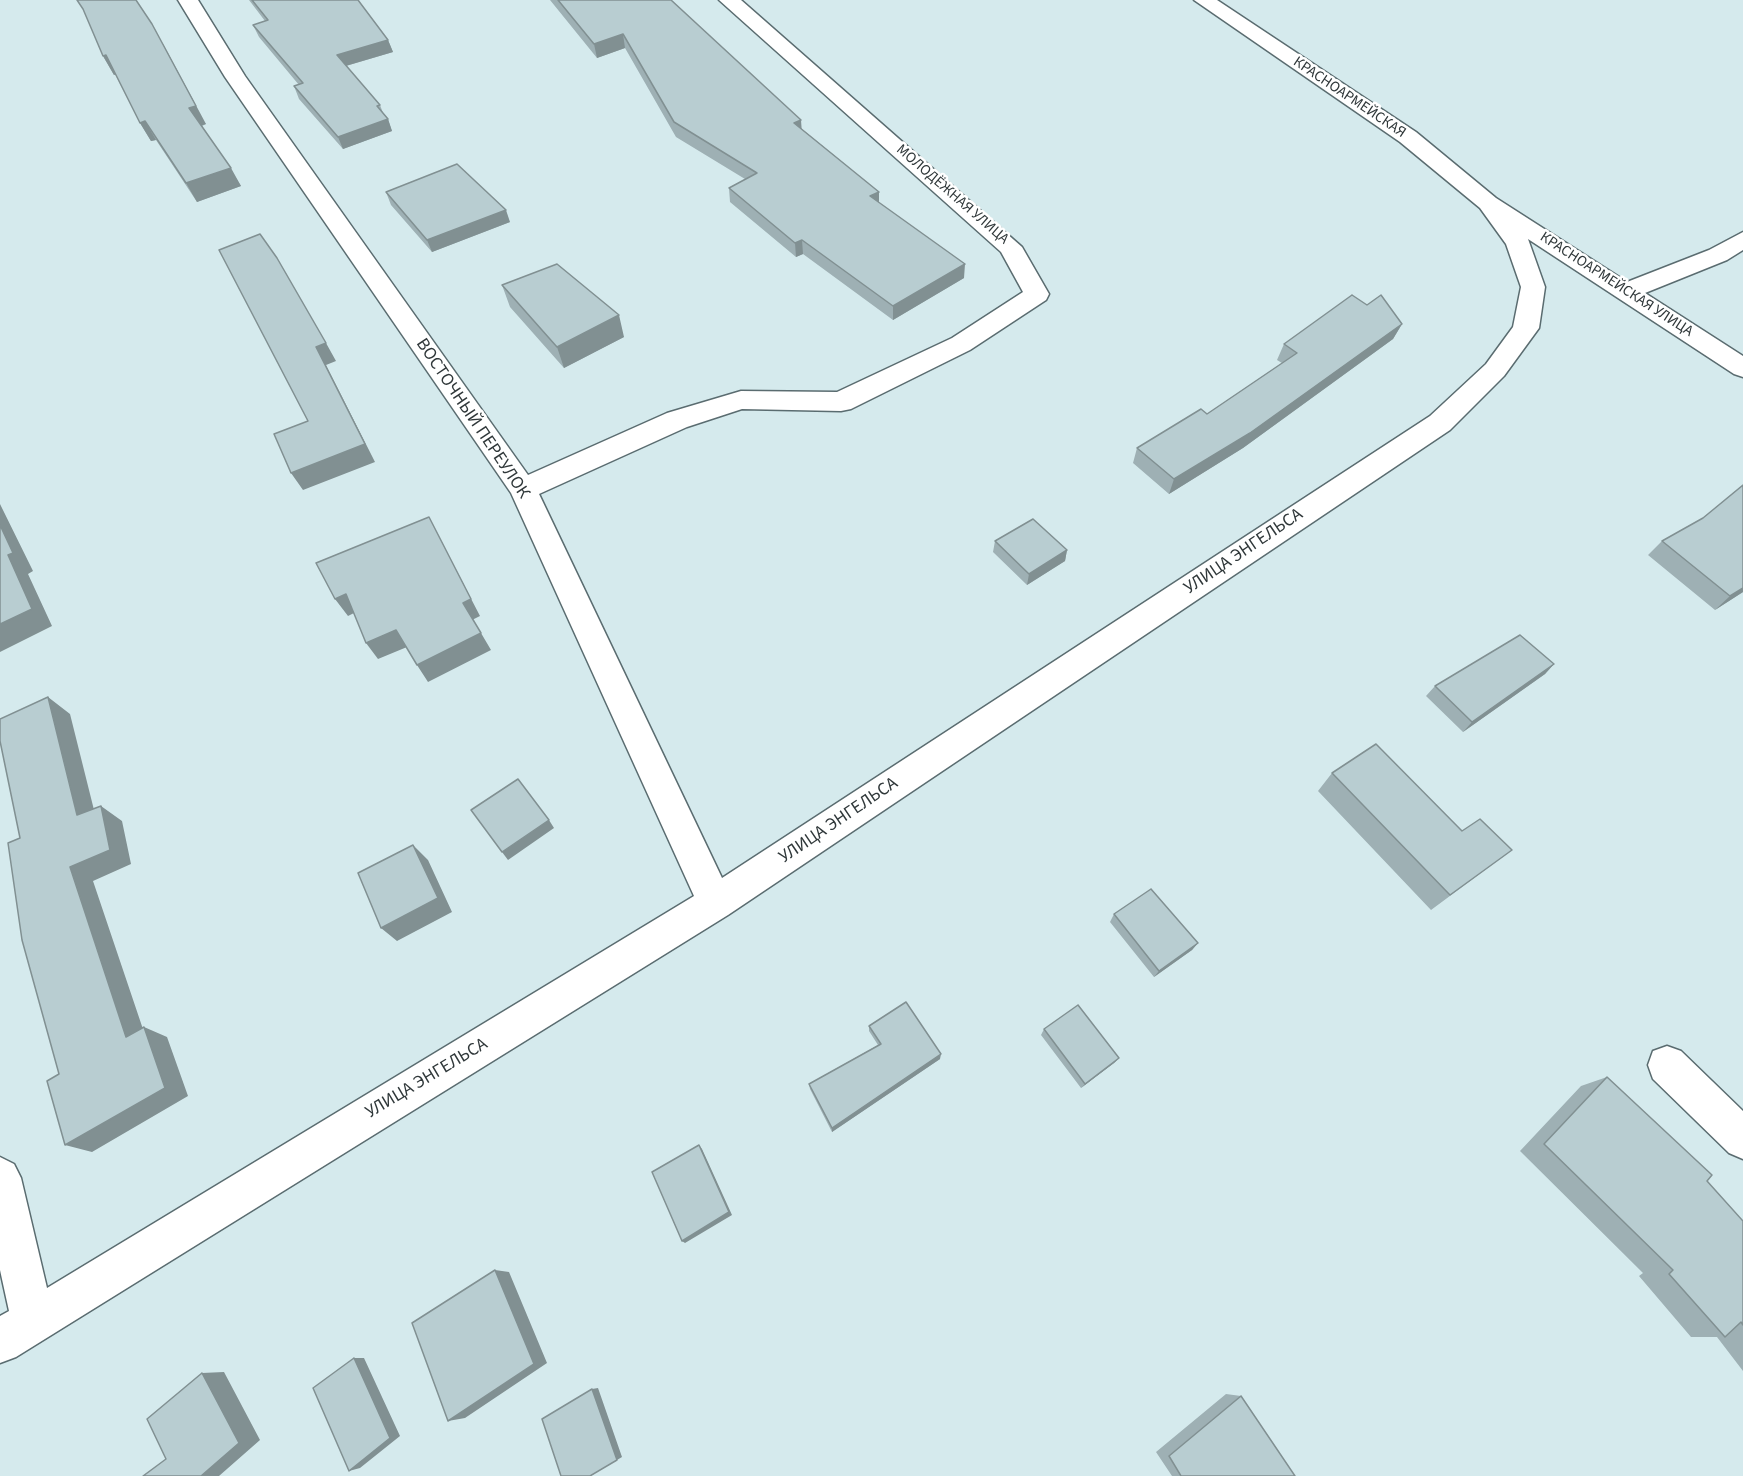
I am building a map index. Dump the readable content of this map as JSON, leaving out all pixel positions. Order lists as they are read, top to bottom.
{
  "streets": {
    "street": [
      "КРАСНОАРМЕЙСКАЯ",
      "МОЛОДЁЖНАЯ УЛИЦА",
      "КРАСНОАРМЕЙСКАЯ УЛИЦА",
      "ВОСТОЧНЫЙ ПЕРЕУЛОК",
      "УЛИЦА ЭНГЕЛЬСА"
    ]
  },
  "crossings": [
    ["КРАСНОАРМЕЙСКАЯ", "КРАСНОАРМЕЙСКАЯ УЛИЦА"],
    ["КРАСНОАРМЕЙСКАЯ", "УЛИЦА ЭНГЕЛЬСА"],
    ["МОЛОДЁЖНАЯ УЛИЦА", "ВОСТОЧНЫЙ ПЕРЕУЛОК"],
    ["КРАСНОАРМЕЙСКАЯ УЛИЦА", "УЛИЦА ЭНГЕЛЬСА"],
    ["ВОСТОЧНЫЙ ПЕРЕУЛОК", "УЛИЦА ЭНГЕЛЬСА"]
  ]
}
